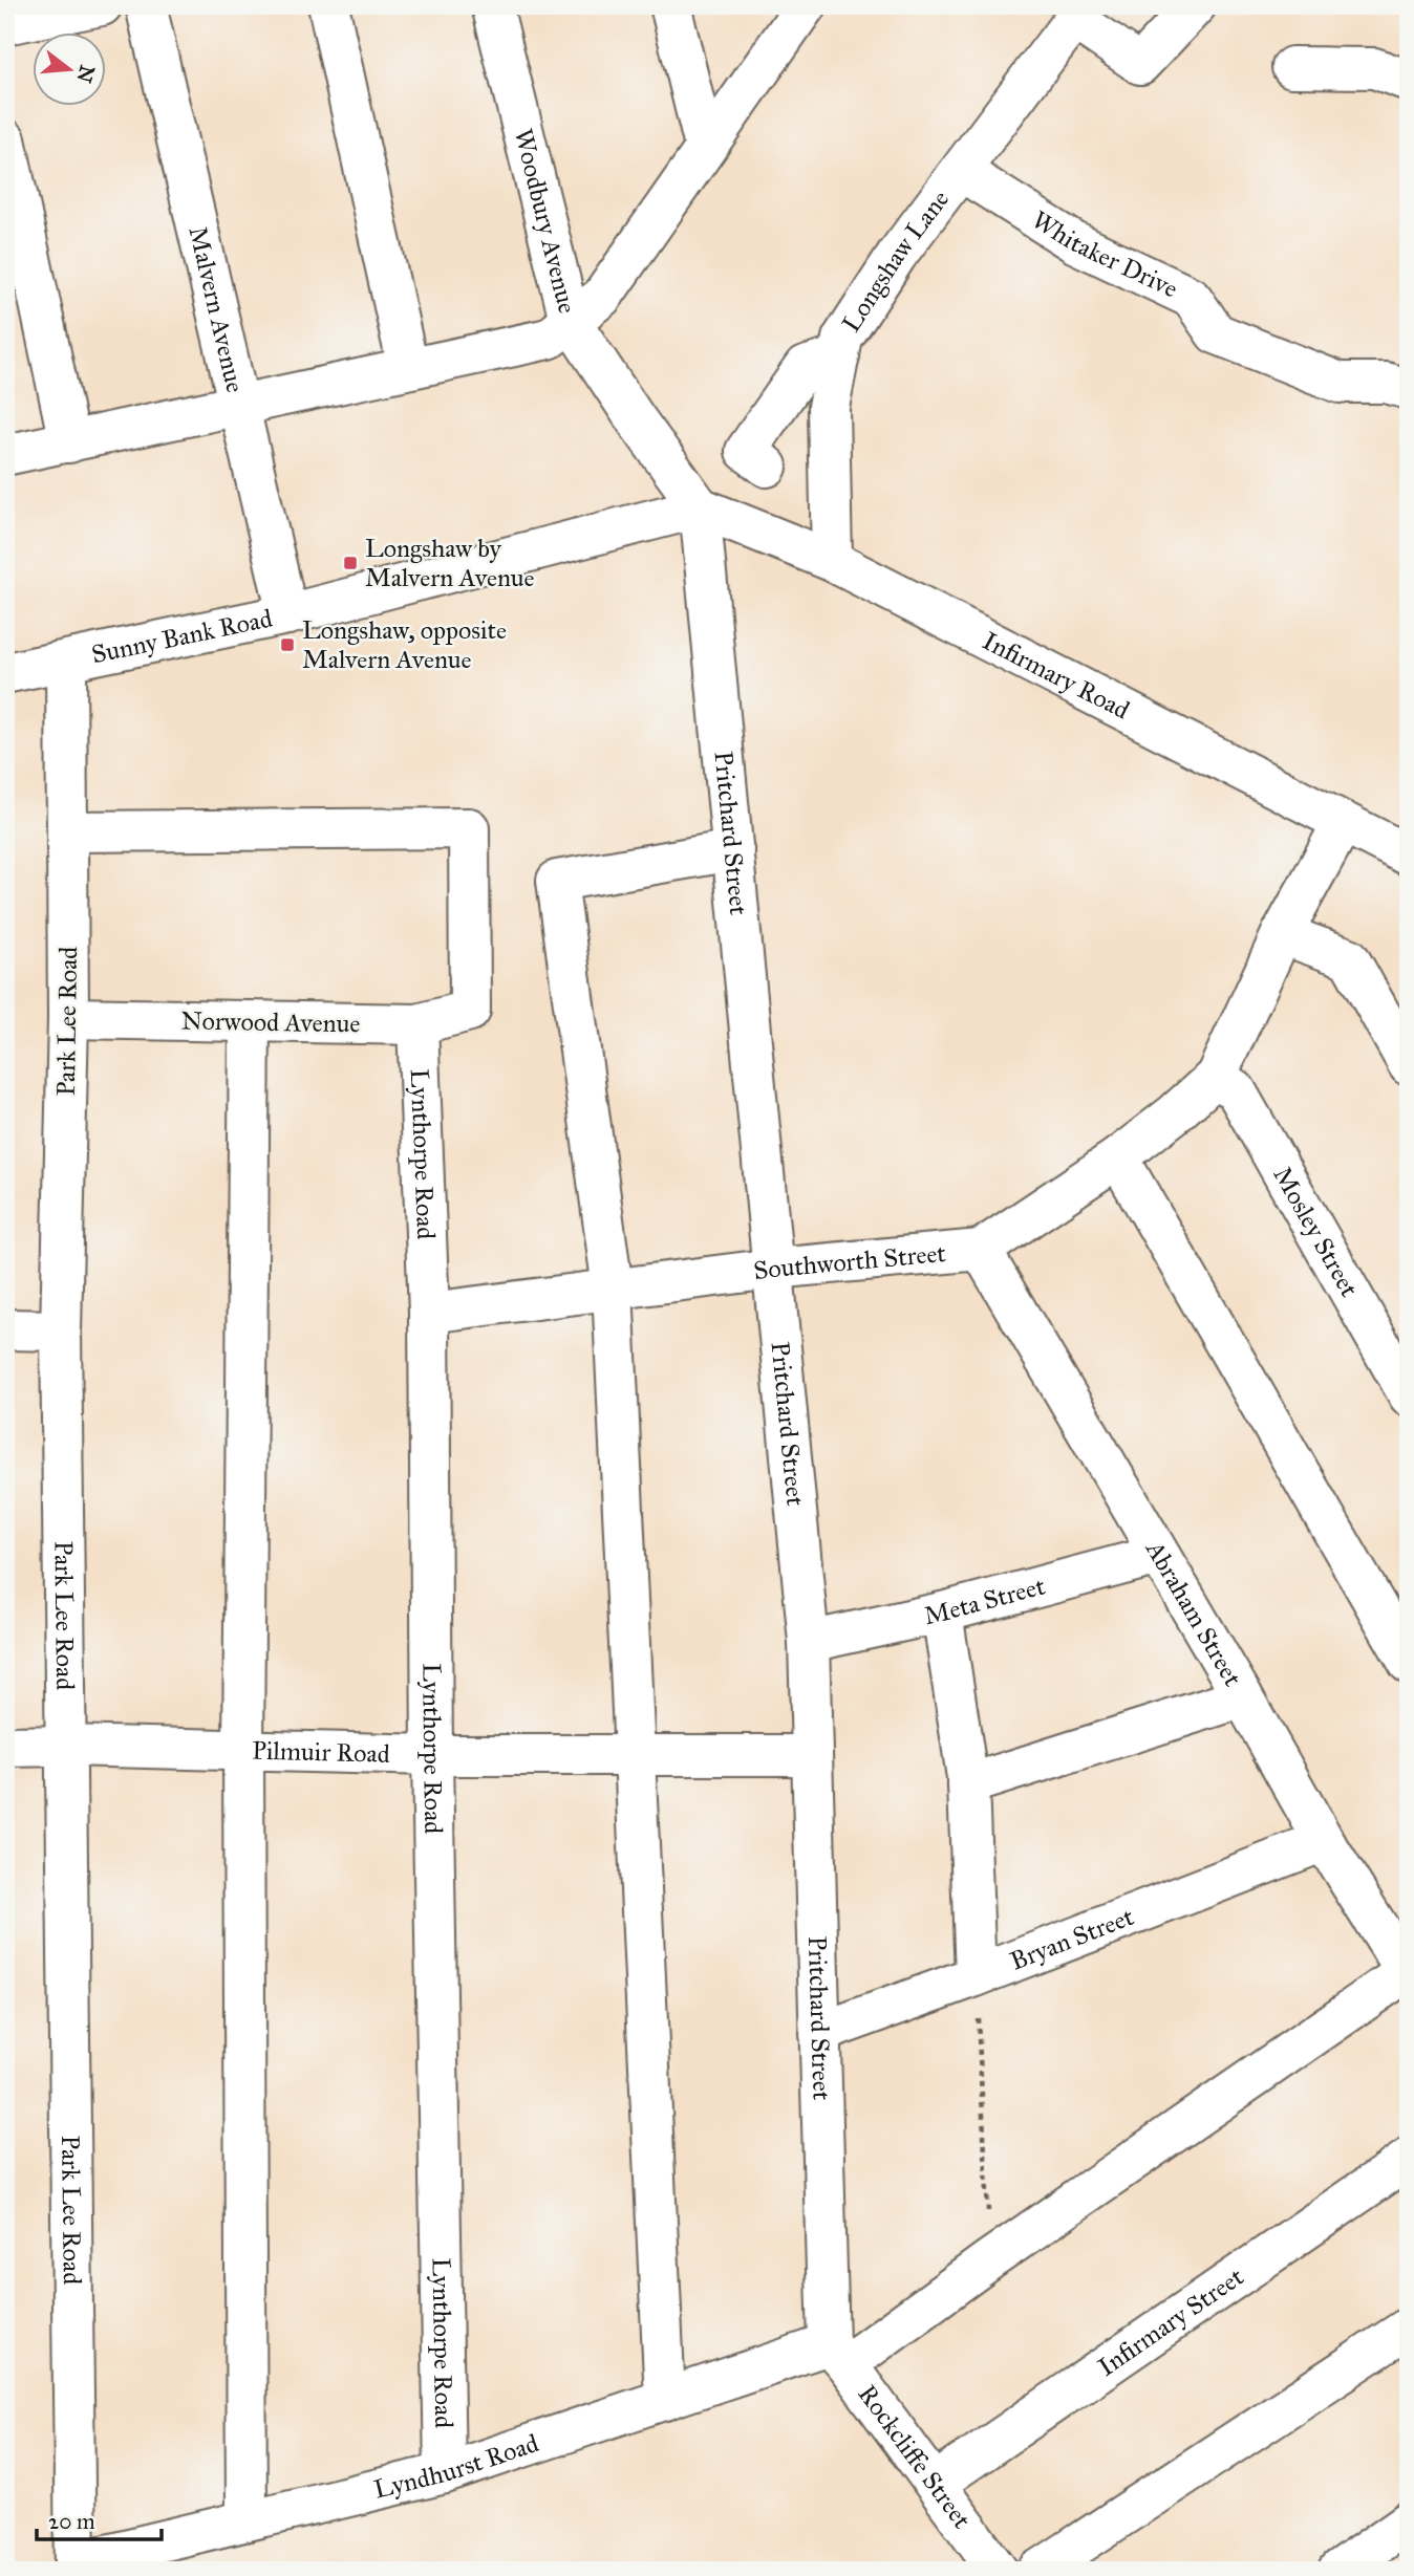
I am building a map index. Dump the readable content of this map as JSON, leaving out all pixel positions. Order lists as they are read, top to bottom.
{
  "streets": {
    "street": [
      "Woodbury Avenue",
      "Whitaker Drive",
      "Longshaw Lane",
      "Malvern Avenue",
      "Sunny Bank Road",
      "Infirmary Road",
      "Pritchard Street",
      "Park Lee Road",
      "Norwood Avenue",
      "Lynthorpe Road",
      "Mosley Street",
      "Southworth Street",
      "Meta Street",
      "Abraham Street",
      "Pilmuir Road",
      "Bryan Street",
      "Infirmary Street",
      "Rockcliffe Street",
      "Lyndhurst Road"
    ]
  },
  "crossings": [
    ["Woodbury Avenue", "Sunny Bank Road"],
    ["Woodbury Avenue", "Infirmary Road"],
    ["Woodbury Avenue", "Pritchard Street"],
    ["Whitaker Drive", "Longshaw Lane"],
    ["Longshaw Lane", "Infirmary Road"],
    ["Malvern Avenue", "Sunny Bank Road"],
    ["Sunny Bank Road", "Infirmary Road"],
    ["Sunny Bank Road", "Pritchard Street"],
    ["Sunny Bank Road", "Park Lee Road"],
    ["Infirmary Road", "Pritchard Street"],
    ["Pritchard Street", "Southworth Street"],
    ["Pritchard Street", "Meta Street"],
    ["Pritchard Street", "Pilmuir Road"],
    ["Pritchard Street", "Bryan Street"],
    ["Pritchard Street", "Rockcliffe Street"],
    ["Pritchard Street", "Lyndhurst Road"],
    ["Park Lee Road", "Norwood Avenue"],
    ["Park Lee Road", "Pilmuir Road"],
    ["Park Lee Road", "Lyndhurst Road"],
    ["Norwood Avenue", "Lynthorpe Road"],
    ["Lynthorpe Road", "Southworth Street"],
    ["Lynthorpe Road", "Pilmuir Road"],
    ["Lynthorpe Road", "Lyndhurst Road"],
    ["Mosley Street", "Southworth Street"],
    ["Southworth Street", "Abraham Street"],
    ["Meta Street", "Abraham Street"],
    ["Abraham Street", "Bryan Street"],
    ["Abraham Street", "Lyndhurst Road"],
    ["Infirmary Street", "Rockcliffe Street"],
    ["Rockcliffe Street", "Lyndhurst Road"]
  ],
  "places": {
    "transit": ["Longshaw by Malvern Avenue", "Longshaw, opposite Malvern Avenue"]
  },
  "scale_bar": "20 m",
  "north": "right"
}
